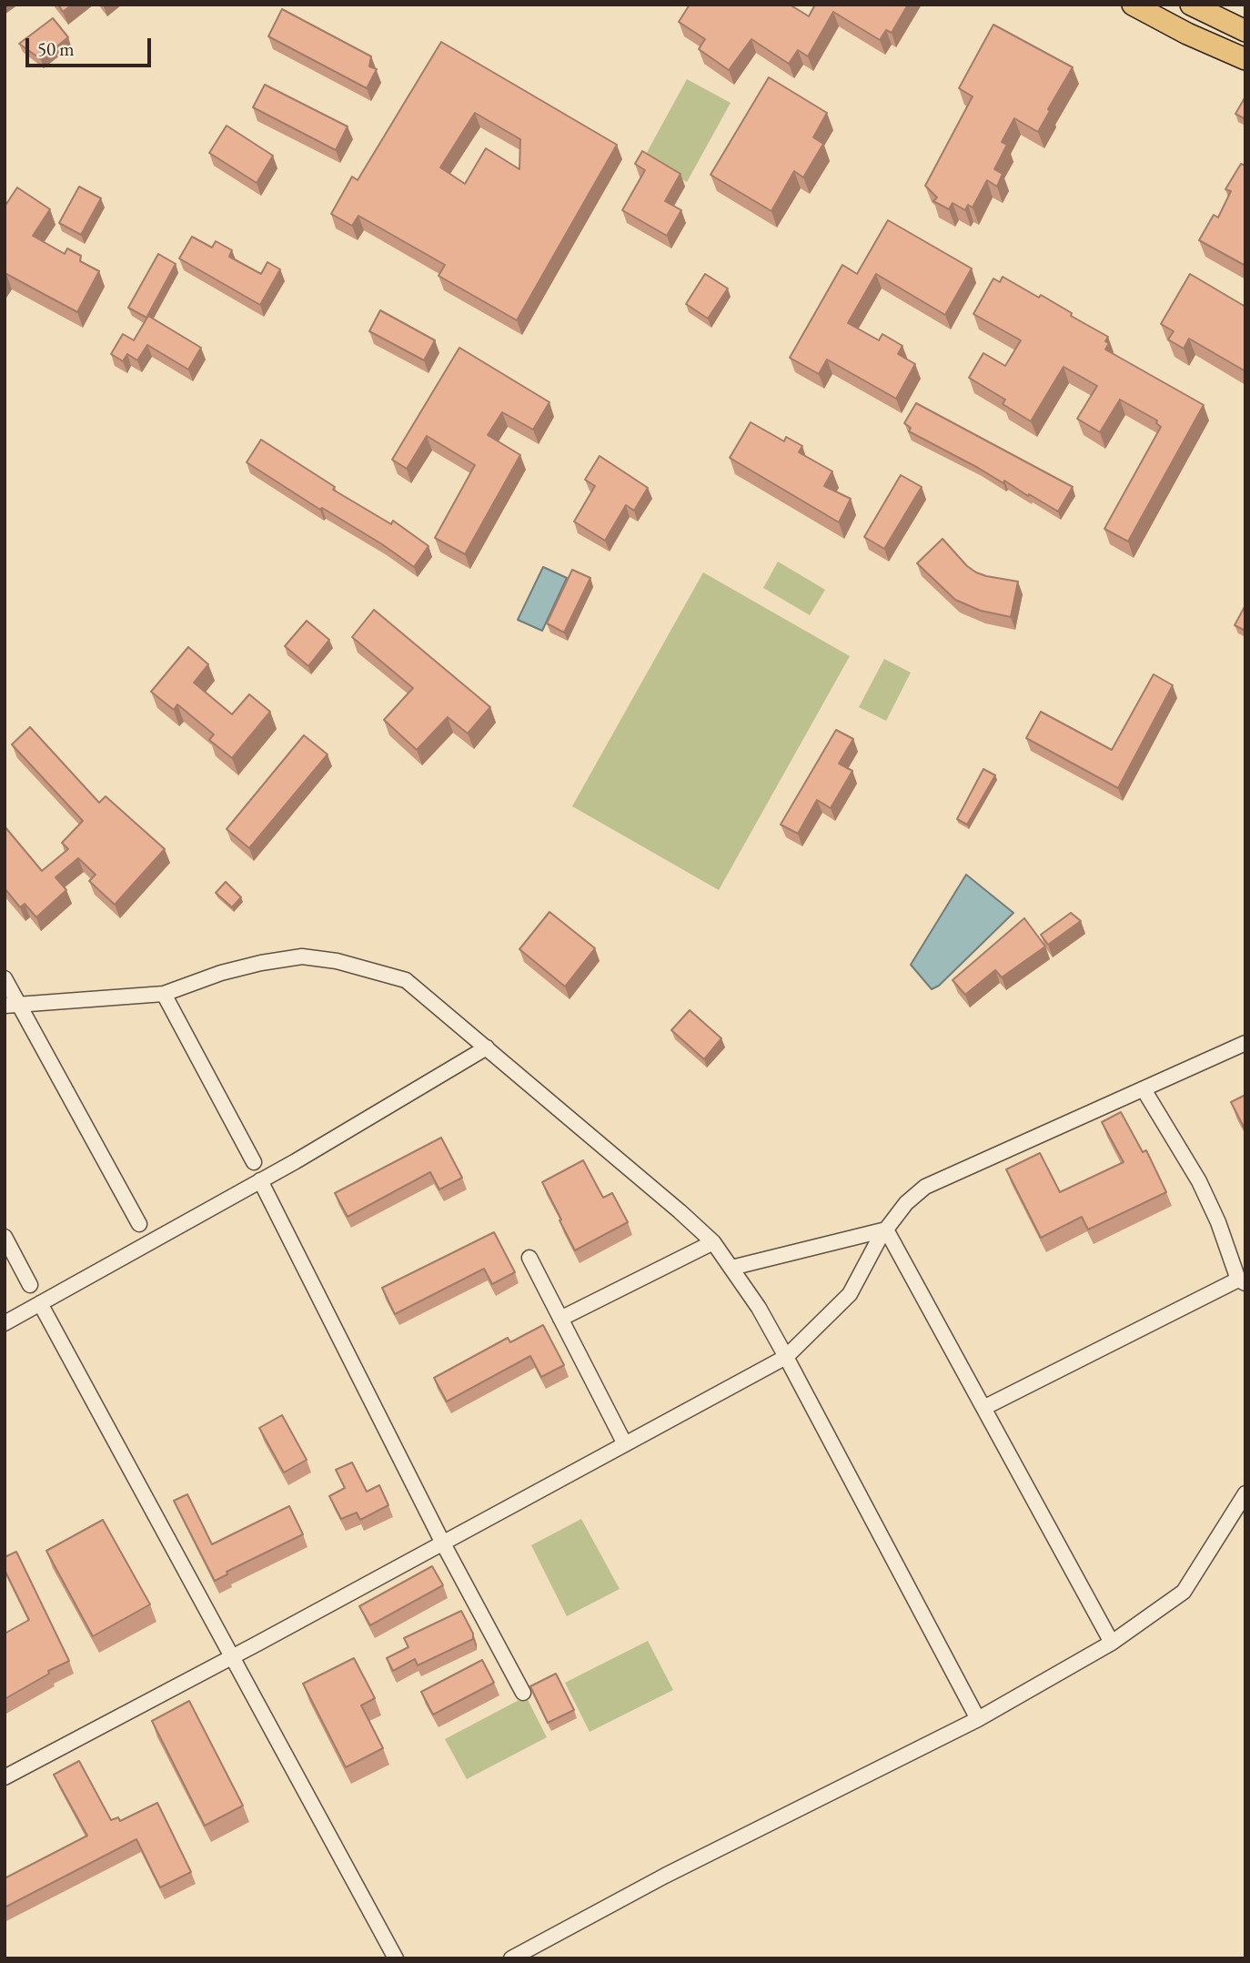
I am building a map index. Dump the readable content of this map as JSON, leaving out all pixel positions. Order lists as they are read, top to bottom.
{
  "scale_bar": "50 m"
}
